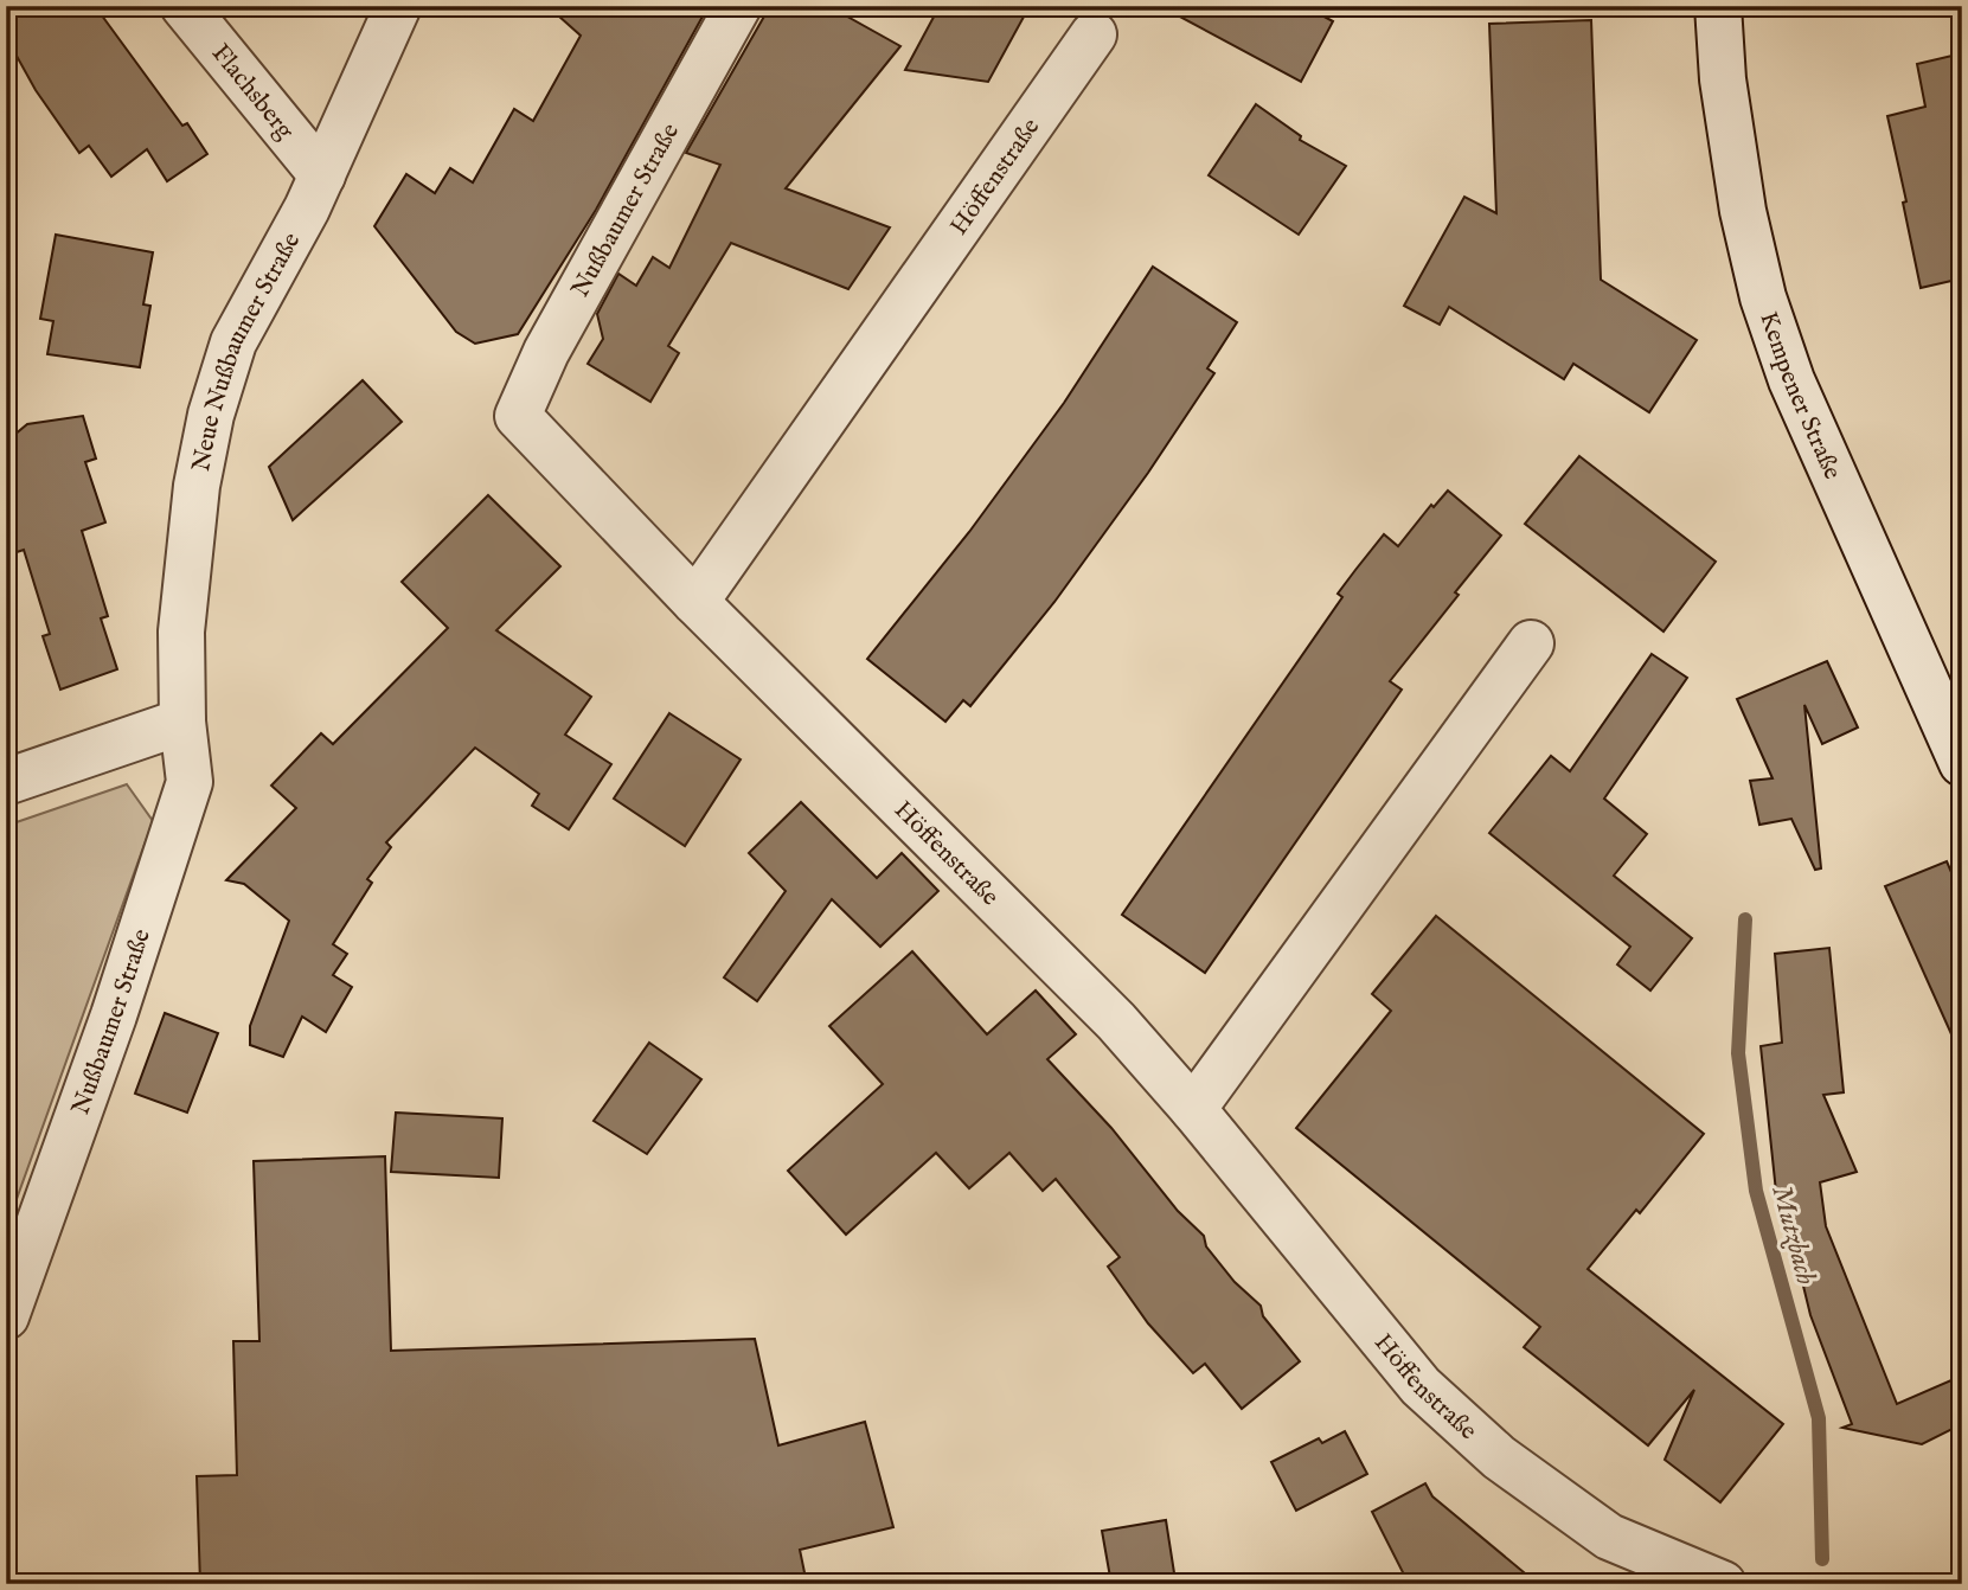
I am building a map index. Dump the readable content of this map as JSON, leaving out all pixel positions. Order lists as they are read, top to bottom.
{
  "streets": {
    "street": [
      "Flachsberg",
      "Höffenstraße",
      "Nußbaumer Straße",
      "Neue Nußbaumer Straße",
      "Kempener Straße"
    ]
  },
  "crossings": [
    ["Flachsberg", "Neue Nußbaumer Straße"],
    ["Höffenstraße", "Nußbaumer Straße"],
    ["Nußbaumer Straße", "Neue Nußbaumer Straße"]
  ],
  "water": ["Mutzbach"]
}
